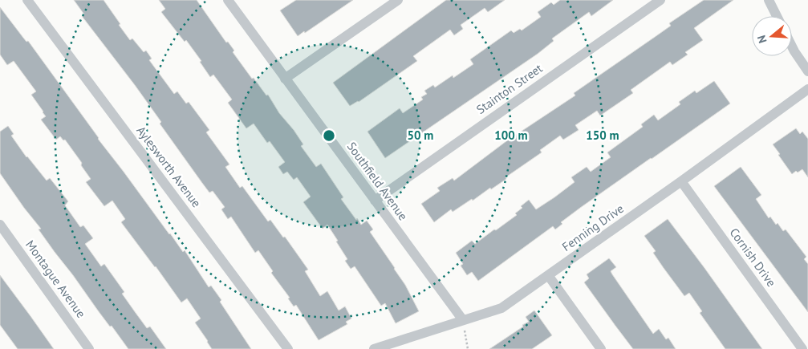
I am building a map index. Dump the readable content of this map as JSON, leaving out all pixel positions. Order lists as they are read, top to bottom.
{
  "streets": {
    "street": [
      "Stainton Street",
      "Aylesworth Avenue",
      "Southfield Avenue",
      "Fenning Drive",
      "Cornish Drive",
      "Montague Avenue"
    ]
  },
  "crossings": [
    ["Stainton Street", "Southfield Avenue"],
    ["Southfield Avenue", "Fenning Drive"],
    ["Fenning Drive", "Cornish Drive"]
  ],
  "north": "left",
  "rings": ["50 m", "100 m", "150 m"]
}
